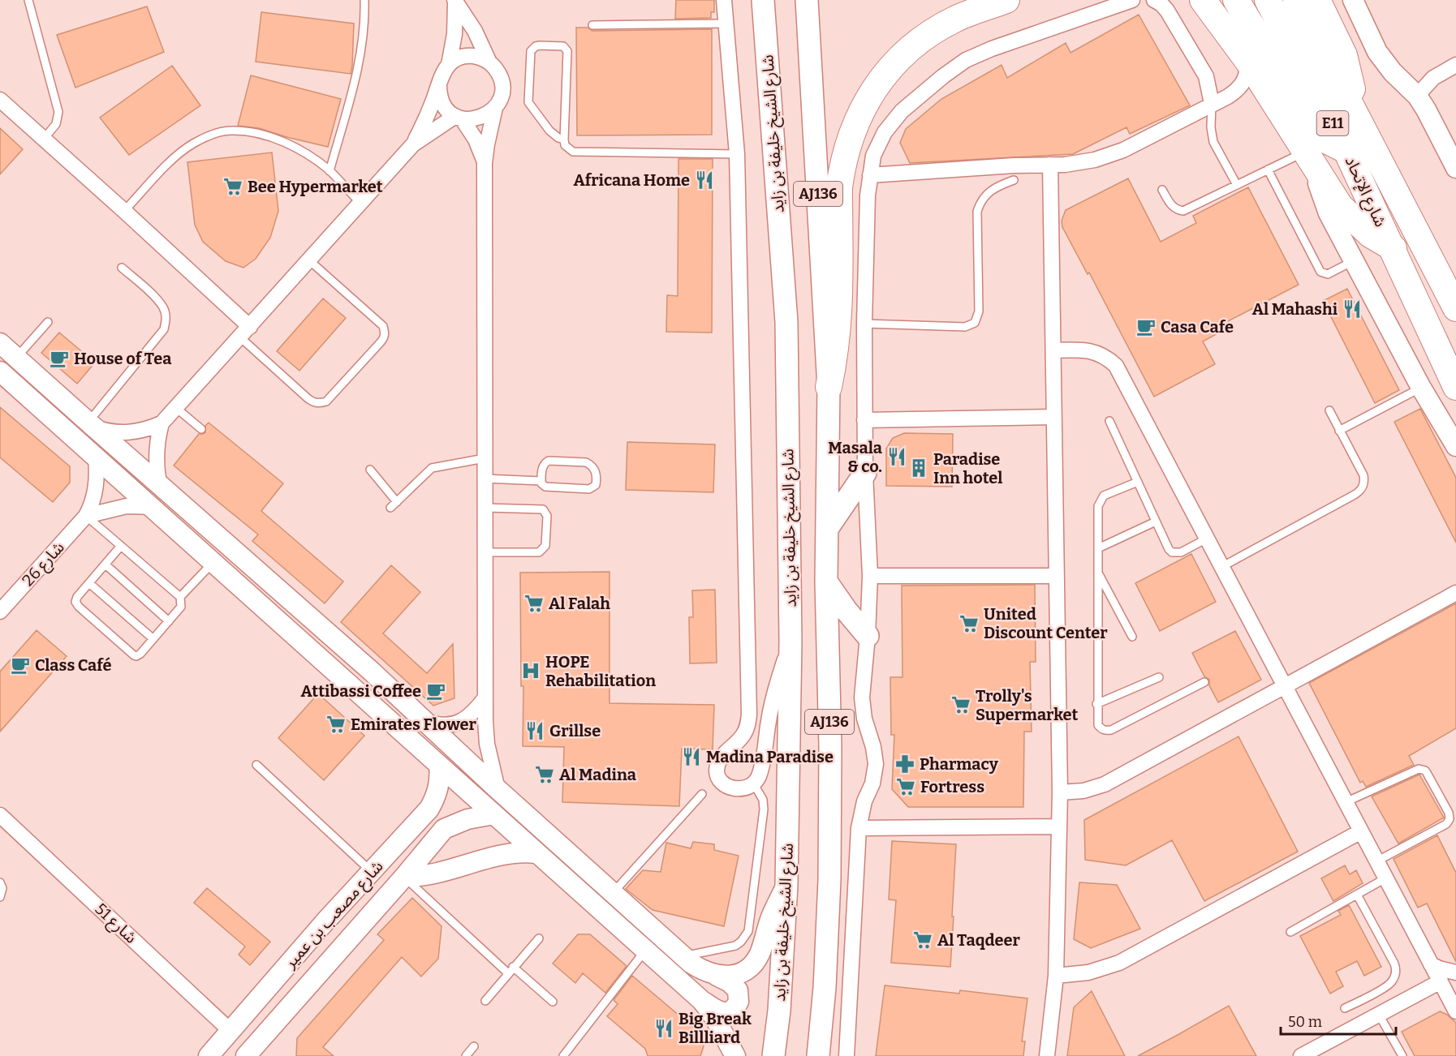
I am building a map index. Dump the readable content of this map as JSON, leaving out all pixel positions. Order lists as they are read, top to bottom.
{
  "streets": {
    "highway": ["E11", "شارع الإتحاد"],
    "main road": ["شارع الشيخ خليفة بن زايد", "AJ136"],
    "street": ["شارع 26", "شارع مصعب بن عمير", "شارع 51"]
  },
  "crossings": [
    ["شارع مصعب بن عمير", "شارع 51"]
  ],
  "places": {
    "restaurant": [
      "Africana Home",
      "Al Mahashi",
      "Masala & co.",
      "Grillse",
      "Madina Paradise",
      "Big Break Billliard"
    ],
    "supermarket": [
      "Bee Hypermarket",
      "Al Falah",
      "United Discount Center",
      "Trolly's Supermarket",
      "Emirates Flower",
      "Al Madina",
      "Fortress",
      "Al Taqdeer"
    ],
    "cafe": [
      "Casa Cafe",
      "House of Tea",
      "Class Café",
      "Attibassi Coffee"
    ],
    "building": ["Paradise Inn hotel"],
    "hospital": ["HOPE Rehabilitation"],
    "pharmacy": ["Pharmacy"]
  },
  "scale_bar": "50 m"
}
